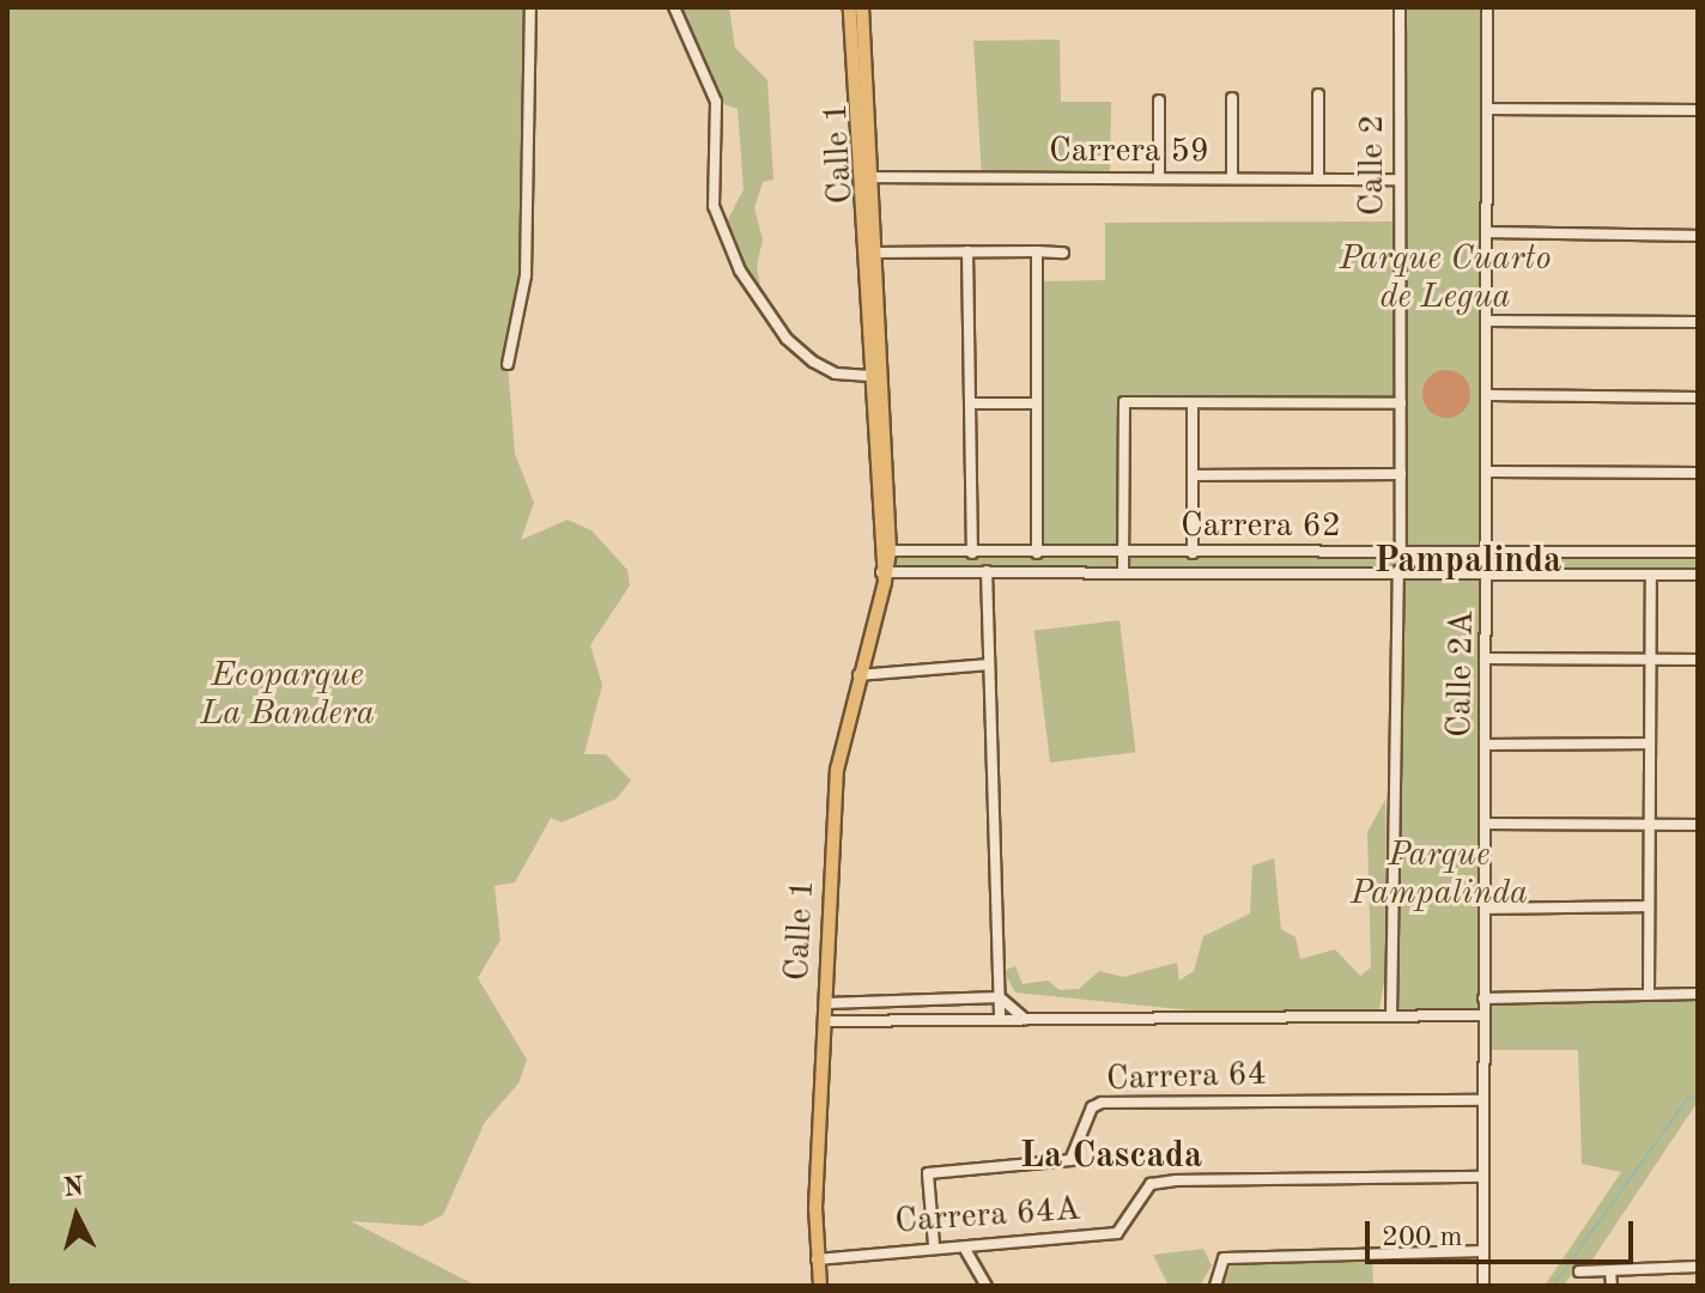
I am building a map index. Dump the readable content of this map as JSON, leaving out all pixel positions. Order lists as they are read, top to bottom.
{
  "streets": {
    "main road": ["Calle 1"],
    "street": [
      "Carrera 59",
      "Calle 2",
      "Carrera 62",
      "Calle 2A",
      "Carrera 64",
      "Carrera 64A"
    ]
  },
  "crossings": [
    ["Carrera 59", "Calle 1"],
    ["Carrera 59", "Calle 2"],
    ["Calle 1", "Carrera 62"],
    ["Calle 1", "Carrera 64A"],
    ["Calle 2", "Carrera 62"],
    ["Carrera 62", "Calle 2A"],
    ["Calle 2A", "Carrera 64"],
    ["Calle 2A", "Carrera 64A"],
    ["Carrera 64", "Carrera 64A"]
  ],
  "districts": ["Pampalinda", "La Cascada"],
  "parks": ["Parque Cuarto de Legua", "Ecoparque La Bandera", "Parque Pampalinda"],
  "scale_bar": "200 m",
  "north": "top"
}
